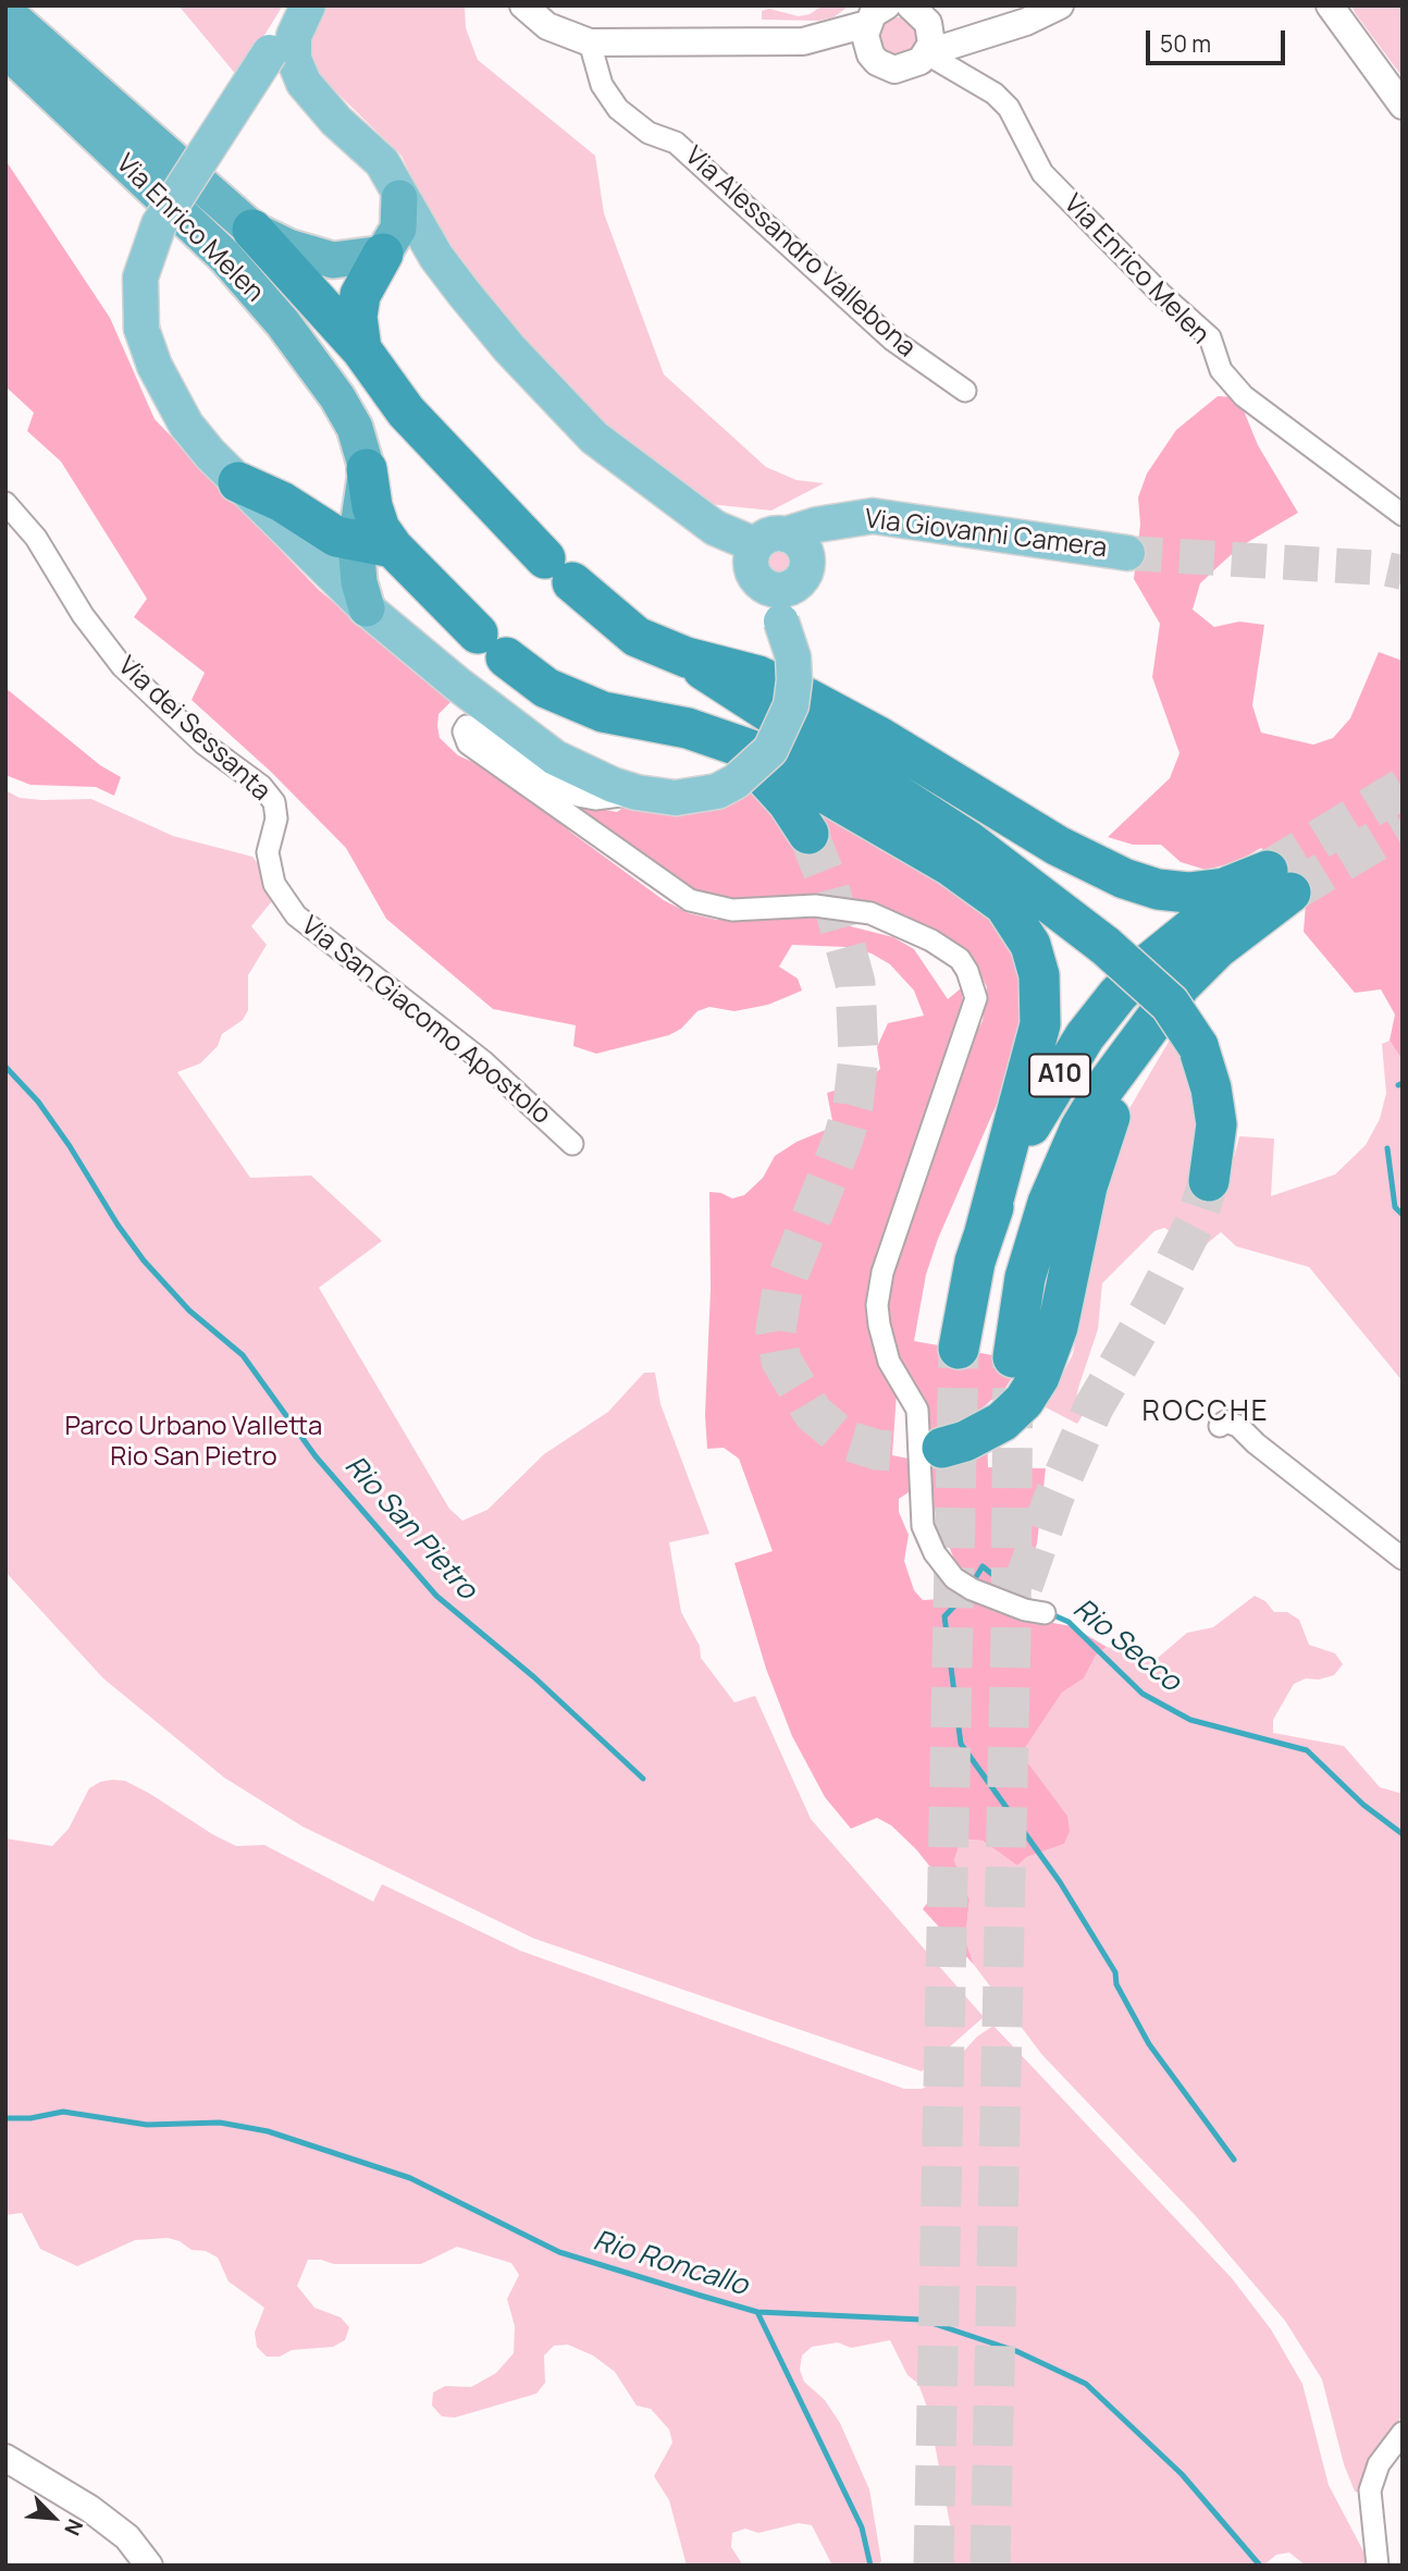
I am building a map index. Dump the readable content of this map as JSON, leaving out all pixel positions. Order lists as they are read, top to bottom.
{
  "streets": {
    "highway": ["Via Enrico Melen", "A10"],
    "main road": ["Via Giovanni Camera"],
    "street": ["Via Alessandro Vallebona", "Via dei Sessanta", "Via San Giacomo Apostolo"]
  },
  "crossings": [
    ["Via dei Sessanta", "Via San Giacomo Apostolo"]
  ],
  "districts": ["ROCCHE"],
  "water": ["Rio San Pietro", "Rio Secco", "Rio Roncallo"],
  "parks": ["Parco Urbano Valletta Rio San Pietro"],
  "scale_bar": "50 m",
  "north": "bottom right"
}
